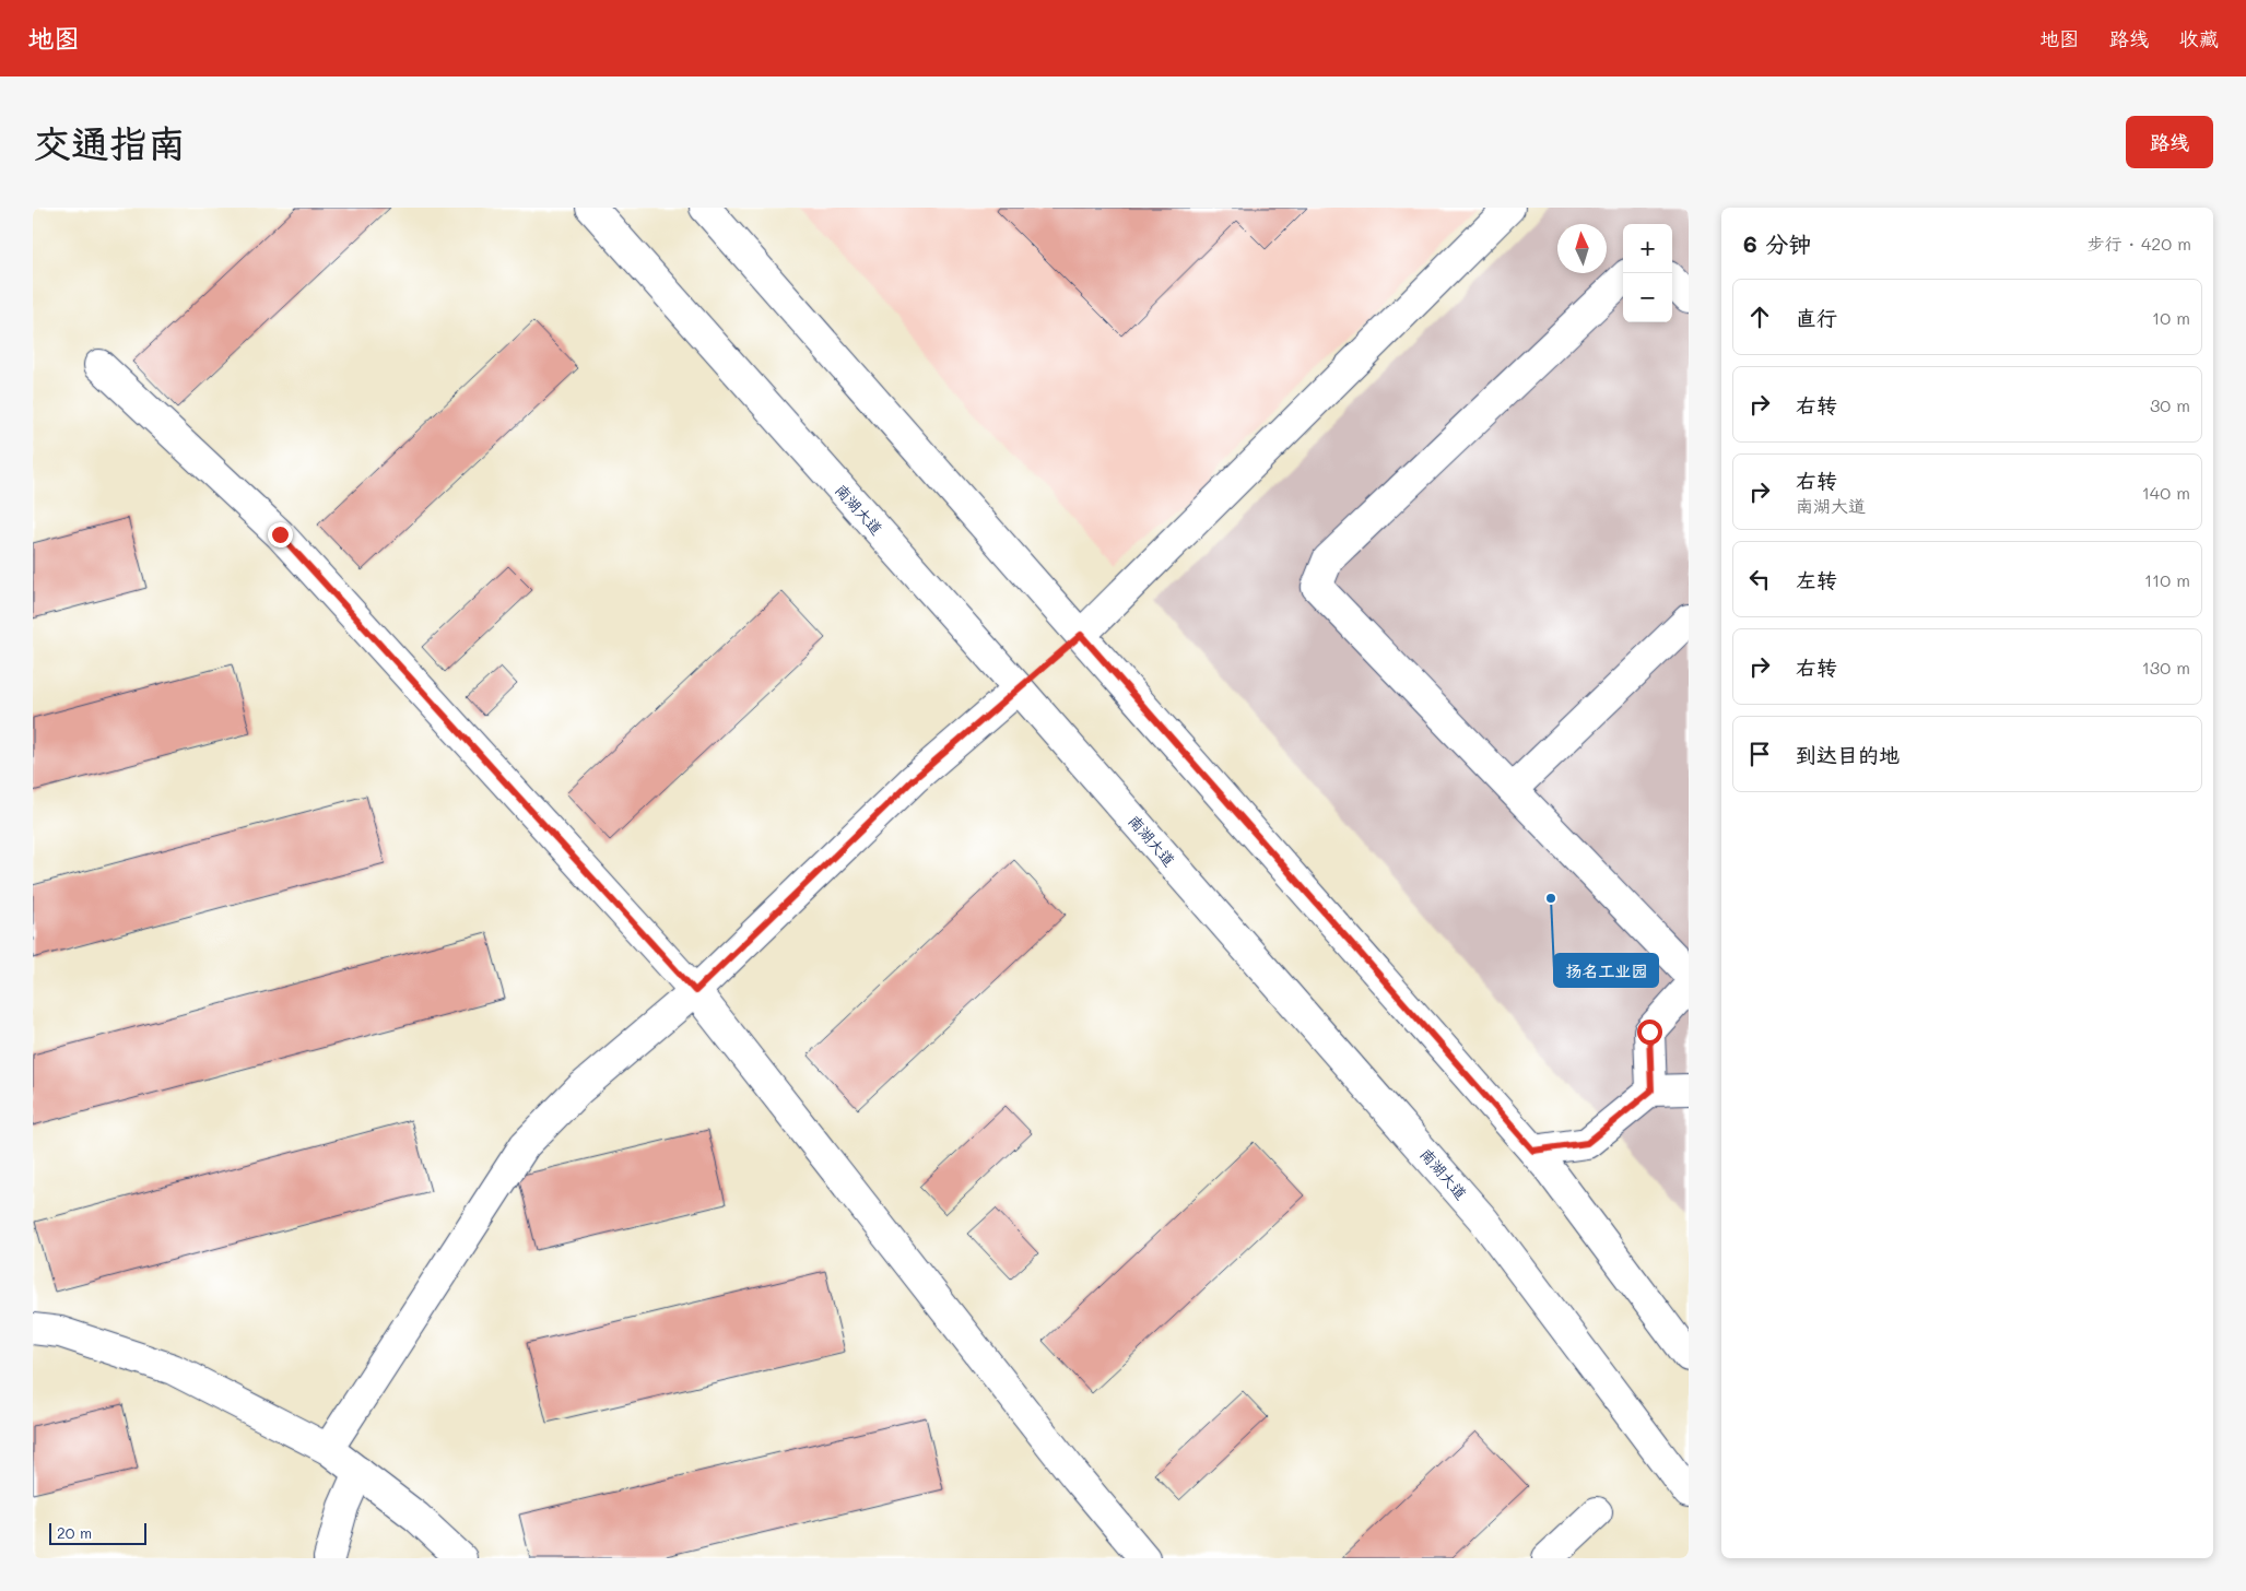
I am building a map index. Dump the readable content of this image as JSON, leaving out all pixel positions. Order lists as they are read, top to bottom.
{
  "streets": {
    "street": ["南湖大道"]
  },
  "places": ["扬名工业园"],
  "scale_bar": "20 m",
  "north": "top",
  "page": {
    "header": "地图",
    "nav": ["地图", "路线", "收藏"],
    "buttons": "路线",
    "title": "交通指南",
    "heading": ["6 分钟", "步行 · 420 m"],
    "map_buttons": ["+", "−"],
    "list": [
      ["直行", "10 m"],
      ["右转", "30 m"],
      ["右转", "南湖大道", "140 m"],
      ["左转", "110 m"],
      ["右转", "130 m"],
      "到达目的地"
    ],
    "scale": "20 m"
  }
}
